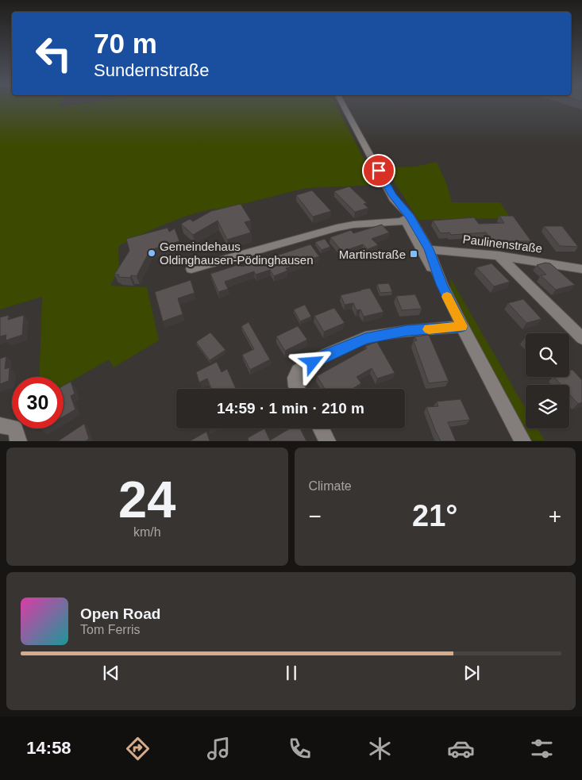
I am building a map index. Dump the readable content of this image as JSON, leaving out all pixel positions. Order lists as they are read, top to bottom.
{
  "streets": {
    "street": ["Paulinenstraße"]
  },
  "places": {
    "other": ["Gemeindehaus Oldinghausen-Pödinghausen"],
    "transit": ["Martinstraße"]
  },
  "page": {
    "turn": ["70 m", "Sundernstraße"],
    "limit": "30",
    "trip": "14:59 · 1 min · 210 m",
    "tile": [
      ["24", "km/h"],
      "Climate"
    ],
    "heat": ["−", "21°", "+"],
    "song": ["Open Road", "Tom Ferris"],
    "tabs": "14:58"
  }
}
